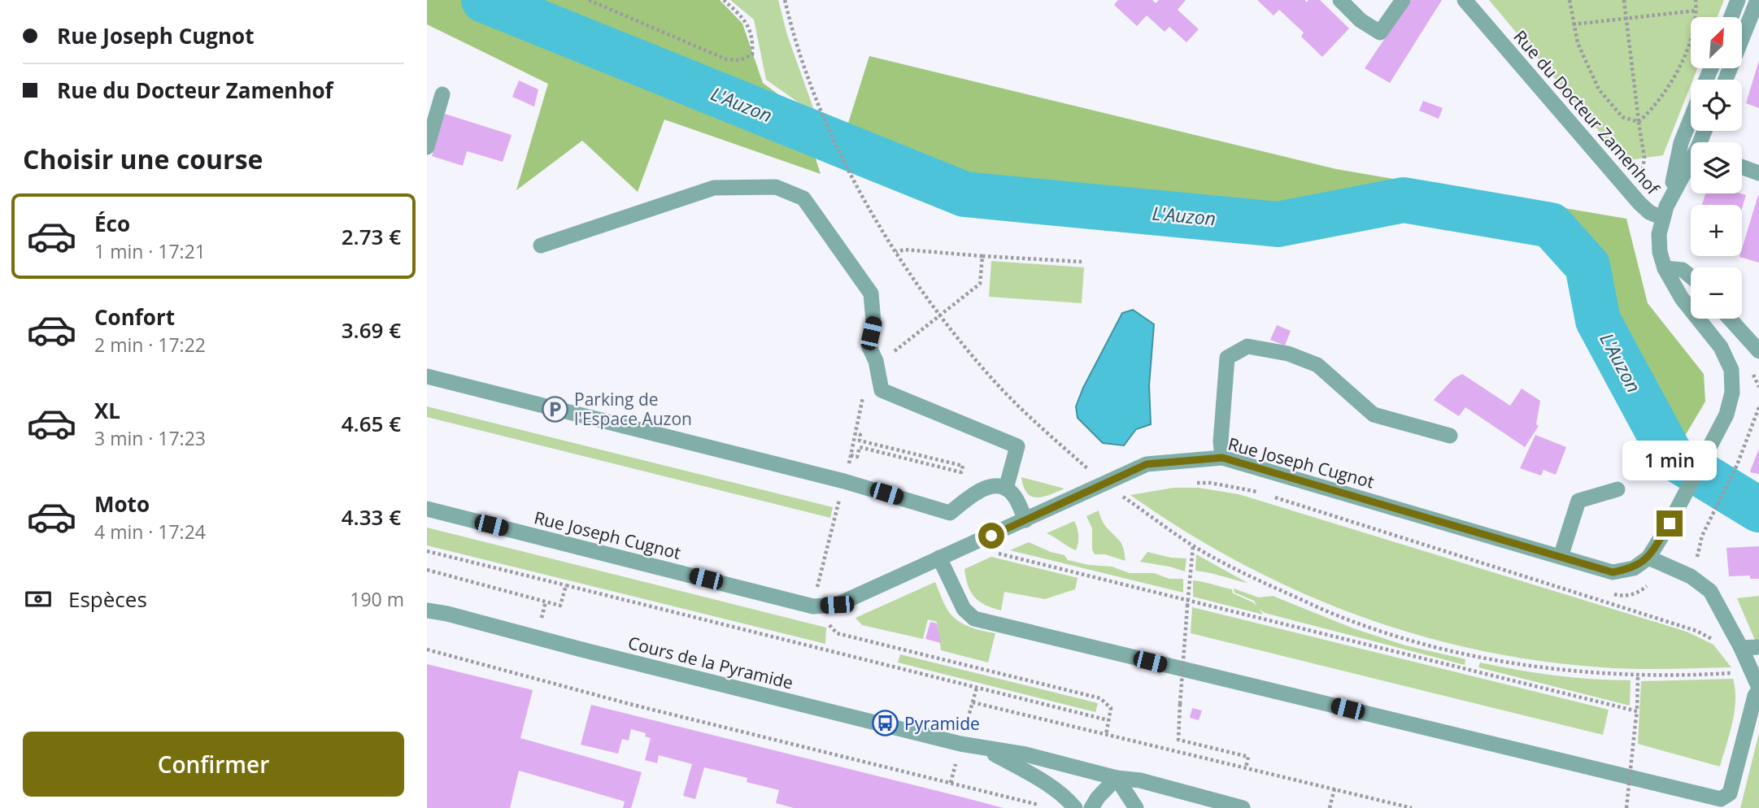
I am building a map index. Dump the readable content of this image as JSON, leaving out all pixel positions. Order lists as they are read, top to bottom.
{
  "streets": {
    "street": ["Rue du Docteur Zamenhof", "Rue Joseph Cugnot", "Cours de la Pyramide"]
  },
  "crossings": [
    ["Rue du Docteur Zamenhof", "Rue Joseph Cugnot"]
  ],
  "water": ["L'Auzon"],
  "places": {
    "parking": ["Parking de l'Espace Auzon"],
    "bus stop": ["Pyramide"]
  },
  "north": "top right",
  "page": {
    "banner": ["Rue Joseph Cugnot", "Rue du Docteur Zamenhof"],
    "map_buttons": ["+", "−"],
    "heading": "Choisir une course",
    "list": [
      {
        "name": "Éco",
        "note": "1 min · 17:21",
        "value": "2.73 €"
      },
      {
        "name": "Confort",
        "note": "2 min · 17:22",
        "value": "3.69 €"
      },
      {
        "name": "XL",
        "note": "3 min · 17:23",
        "value": "4.65 €"
      },
      {
        "name": "Moto",
        "note": "4 min · 17:24",
        "value": "4.33 €"
      }
    ],
    "bubble": "1 min",
    "pay": ["Espèces", "190 m"],
    "buttons": "Confirmer"
  }
}
